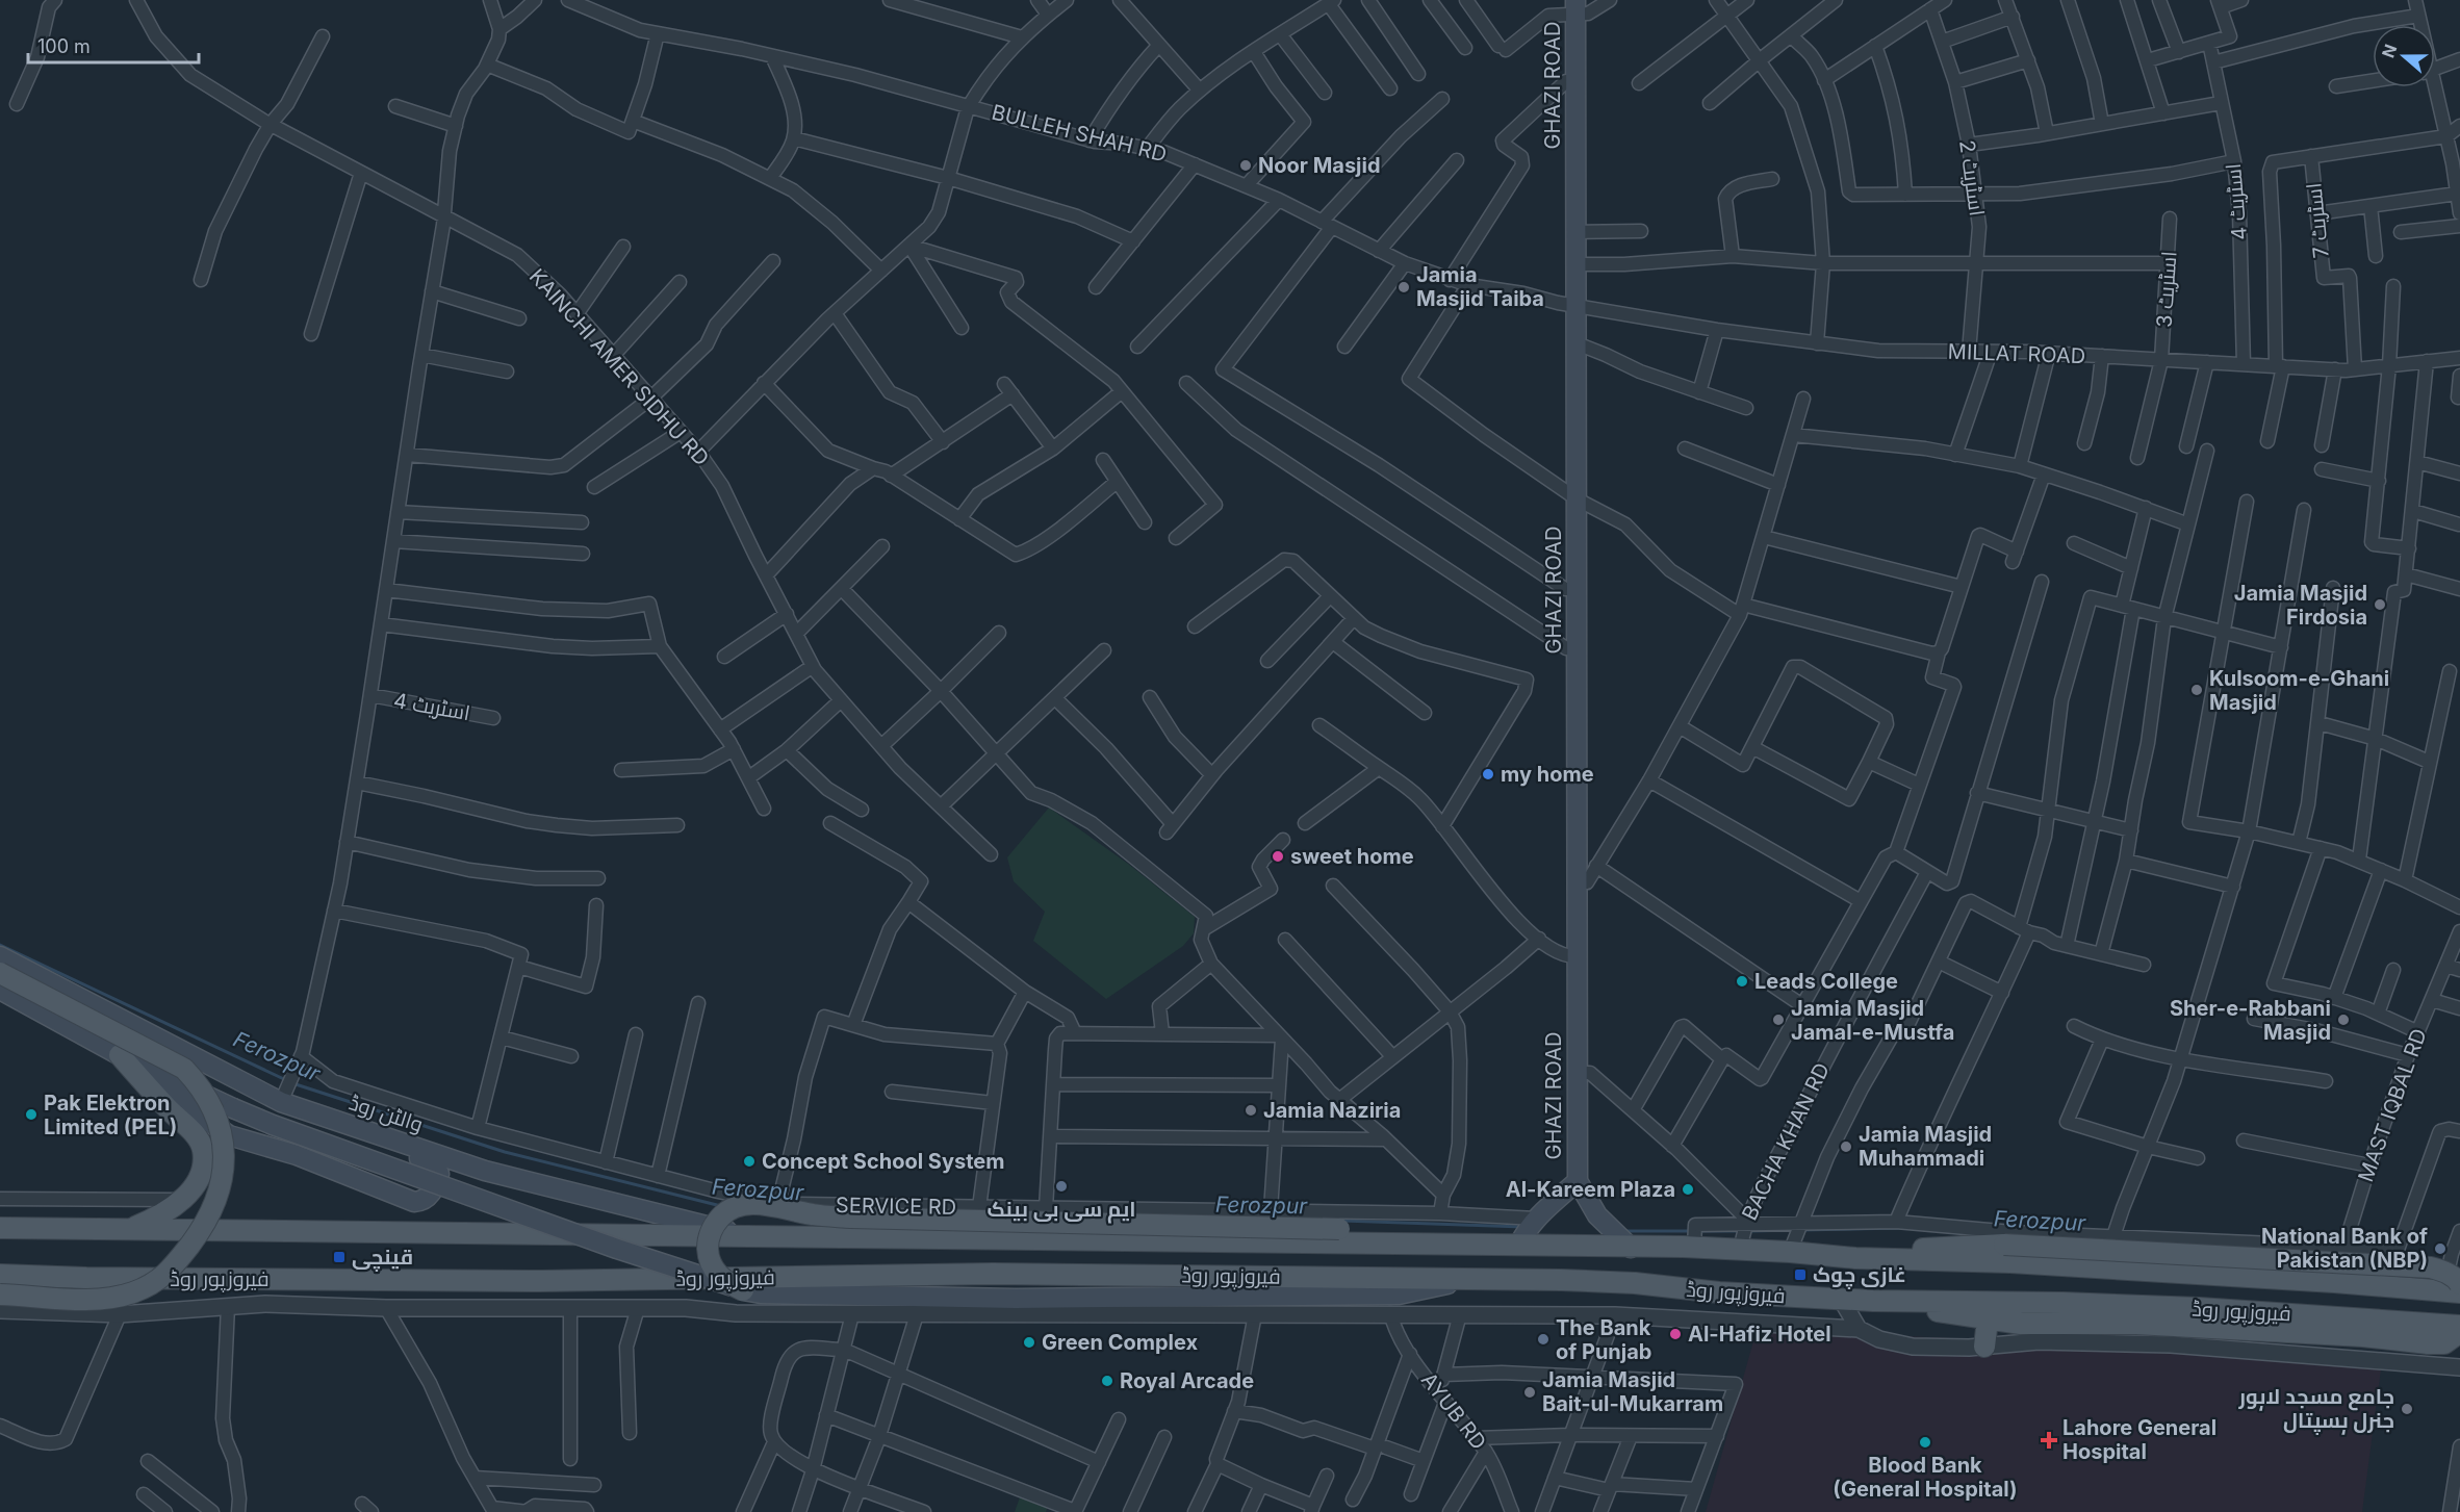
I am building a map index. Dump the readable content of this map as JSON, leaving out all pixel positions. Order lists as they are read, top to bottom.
{
  "streets": {
    "main road": ["GHAZI ROAD", "والٹن روڈ", "فیروزپور روڈ"],
    "street": [
      "BULLEH SHAH RD",
      "اسٹریٹ 2",
      "اسٹریٹ 4",
      "اسٹریٹ 7",
      "اسٹریٹ 3",
      "MILLAT ROAD",
      "KAINCHI AMER SIDHU RD",
      "MAST IQBAL RD",
      "BACHA KHAN RD",
      "SERVICE RD",
      "AYUB RD"
    ]
  },
  "crossings": [
    ["GHAZI ROAD", "BULLEH SHAH RD"],
    ["GHAZI ROAD", "MILLAT ROAD"],
    ["GHAZI ROAD", "SERVICE RD"],
    ["GHAZI ROAD", "فیروزپور روڈ"],
    ["BULLEH SHAH RD", "MILLAT ROAD"],
    ["اسٹریٹ 2", "MILLAT ROAD"],
    ["اسٹریٹ 4", "MILLAT ROAD"],
    ["اسٹریٹ 7", "MILLAT ROAD"],
    ["اسٹریٹ 3", "MILLAT ROAD"],
    ["MAST IQBAL RD", "فیروزپور روڈ"],
    ["والٹن روڈ", "فیروزپور روڈ"],
    ["BACHA KHAN RD", "فیروزپور روڈ"]
  ],
  "water": ["Ferozpur"],
  "places": {
    "other": [
      "Noor Masjid",
      "Jamia Masjid Taiba",
      "Jamia Masjid Firdosia",
      "Kulsoom-e-Ghani Masjid",
      "my home",
      "sweet home",
      "Leads College",
      "Jamia Masjid Jamal-e-Mustfa",
      "Sher-e-Rabbani Masjid",
      "Jamia Naziria",
      "Pak Elektron Limited (PEL)",
      "Jamia Masjid Muhammadi",
      "Concept School System",
      "ایم سی بی بینک",
      "Al-Kareem Plaza",
      "National Bank of Pakistan (NBP)",
      "Al-Hafiz Hotel",
      "The Bank of Punjab",
      "Green Complex",
      "Royal Arcade",
      "Jamia Masjid Bait-ul-Mukarram",
      "جامع مسجد لاہور جنرل ہسپتال",
      "Blood Bank (General Hospital)"
    ],
    "transit": ["قینچی", "غازی چوک"],
    "health": ["Lahore General Hospital"]
  },
  "scale_bar": "100 m",
  "north": "left"
}
